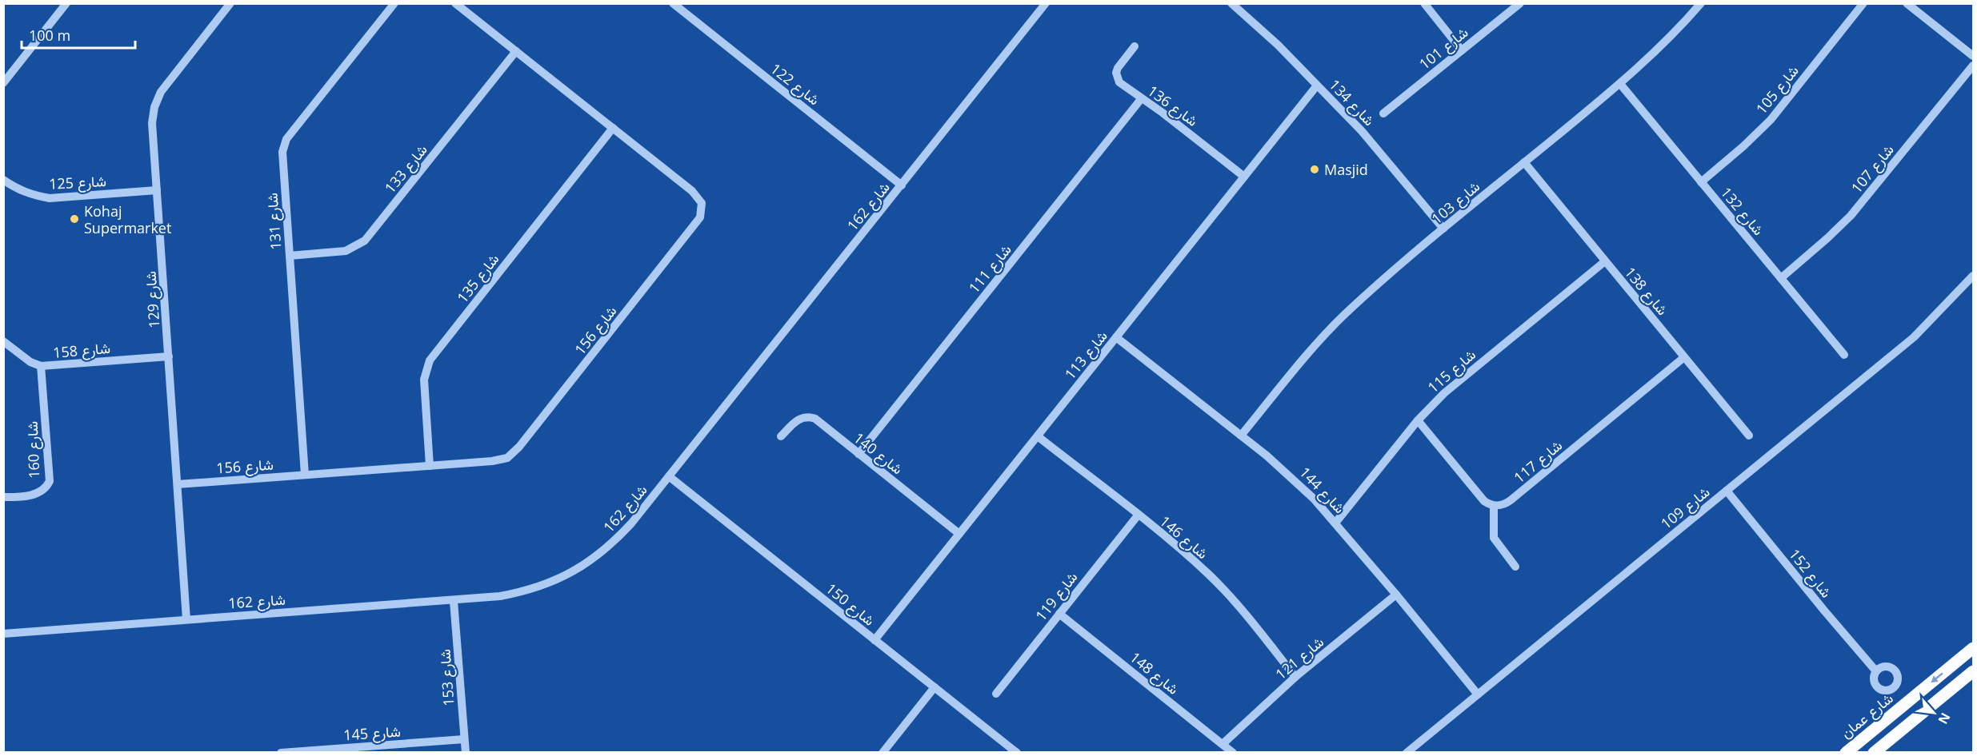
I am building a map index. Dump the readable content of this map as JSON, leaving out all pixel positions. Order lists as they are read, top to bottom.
{
  "streets": {
    "main road": ["شارع عمان"],
    "street": [
      "شارع 101",
      "شارع 122",
      "شارع 105",
      "شارع 134",
      "شارع 136",
      "شارع 133",
      "شارع 107",
      "شارع 125",
      "شارع 103",
      "شارع 162",
      "شارع 132",
      "شارع 131",
      "شارع 111",
      "شارع 135",
      "شارع 138",
      "شارع 129",
      "شارع 156",
      "شارع 158",
      "شارع 113",
      "شارع 115",
      "شارع 160",
      "شارع 140",
      "شارع 117",
      "شارع 144",
      "شارع 109",
      "شارع 146",
      "شارع 152",
      "شارع 119",
      "شارع 150",
      "شارع 121",
      "شارع 148",
      "شارع 153",
      "شارع 145"
    ]
  },
  "crossings": [
    ["شارع 122", "شارع 162"],
    ["شارع 105", "شارع 132"],
    ["شارع 134", "شارع 103"],
    ["شارع 134", "شارع 113"],
    ["شارع 136", "شارع 111"],
    ["شارع 136", "شارع 113"],
    ["شارع 133", "شارع 131"],
    ["شارع 133", "شارع 156"],
    ["شارع 107", "شارع 132"],
    ["شارع 125", "شارع 129"],
    ["شارع 103", "شارع 132"],
    ["شارع 103", "شارع 138"],
    ["شارع 103", "شارع 144"],
    ["شارع 162", "شارع 129"],
    ["شارع 162", "شارع 150"],
    ["شارع 162", "شارع 153"],
    ["شارع 131", "شارع 156"],
    ["شارع 111", "شارع 140"],
    ["شارع 135", "شارع 156"],
    ["شارع 138", "شارع 115"],
    ["شارع 138", "شارع 117"],
    ["شارع 129", "شارع 156"],
    ["شارع 129", "شارع 158"],
    ["شارع 158", "شارع 160"],
    ["شارع 113", "شارع 140"],
    ["شارع 113", "شارع 144"],
    ["شارع 113", "شارع 146"],
    ["شارع 113", "شارع 150"],
    ["شارع 115", "شارع 144"],
    ["شارع 144", "شارع 109"],
    ["شارع 144", "شارع 121"],
    ["شارع 109", "شارع 152"],
    ["شارع 146", "شارع 119"],
    ["شارع 146", "شارع 121"],
    ["شارع 119", "شارع 148"],
    ["شارع 121", "شارع 148"],
    ["شارع 153", "شارع 145"]
  ],
  "places": ["Masjid", "Kohaj Supermarket"],
  "scale_bar": "100 m",
  "north": "bottom right"
}
